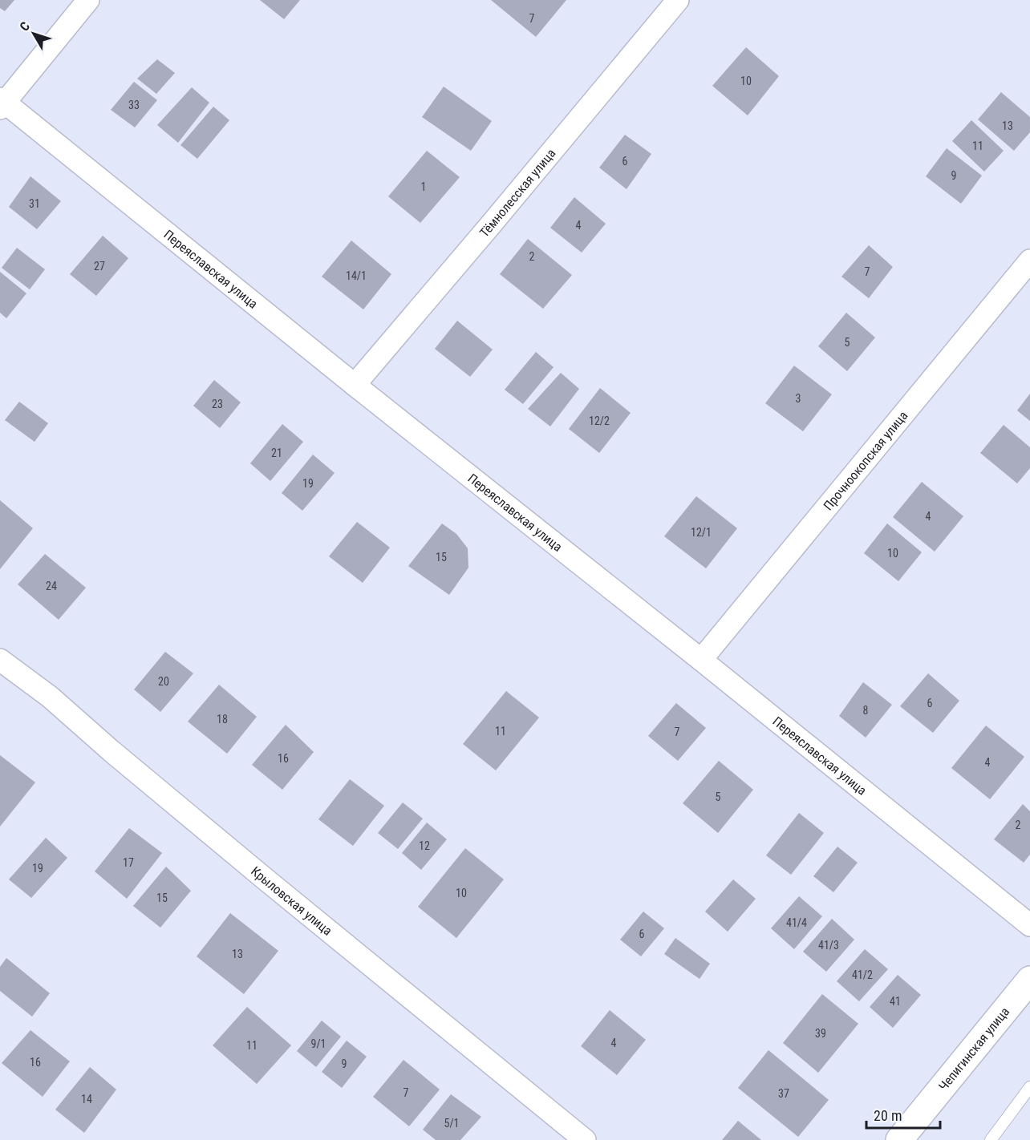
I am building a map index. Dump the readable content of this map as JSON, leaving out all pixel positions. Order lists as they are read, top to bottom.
{
  "streets": {
    "street": [
      "Тёмнолесская улица",
      "Переяславская улица",
      "Прочноокопская улица",
      "Крыловская улица",
      "Чепигинская улица"
    ]
  },
  "crossings": [
    ["Тёмнолесская улица", "Переяславская улица"],
    ["Переяславская улица", "Прочноокопская улица"]
  ],
  "house_numbers": [
    "7",
    "10",
    "33",
    "13",
    "11",
    "6",
    "9",
    "1",
    "31",
    "4",
    "2",
    "27",
    "7",
    "14/1",
    "5",
    "3",
    "23",
    "12/2",
    "21",
    "19",
    "4",
    "12/1",
    "10",
    "15",
    "24",
    "20",
    "6",
    "8",
    "18",
    "11",
    "7",
    "16",
    "4",
    "5",
    "2",
    "12",
    "17",
    "19",
    "10",
    "15",
    "41/4",
    "6",
    "41/3",
    "13",
    "41/2",
    "41",
    "39",
    "4",
    "9/1",
    "11",
    "16",
    "9",
    "7",
    "37",
    "14",
    "5/1"
  ],
  "scale_bar": "20 m",
  "north": "top left"
}
